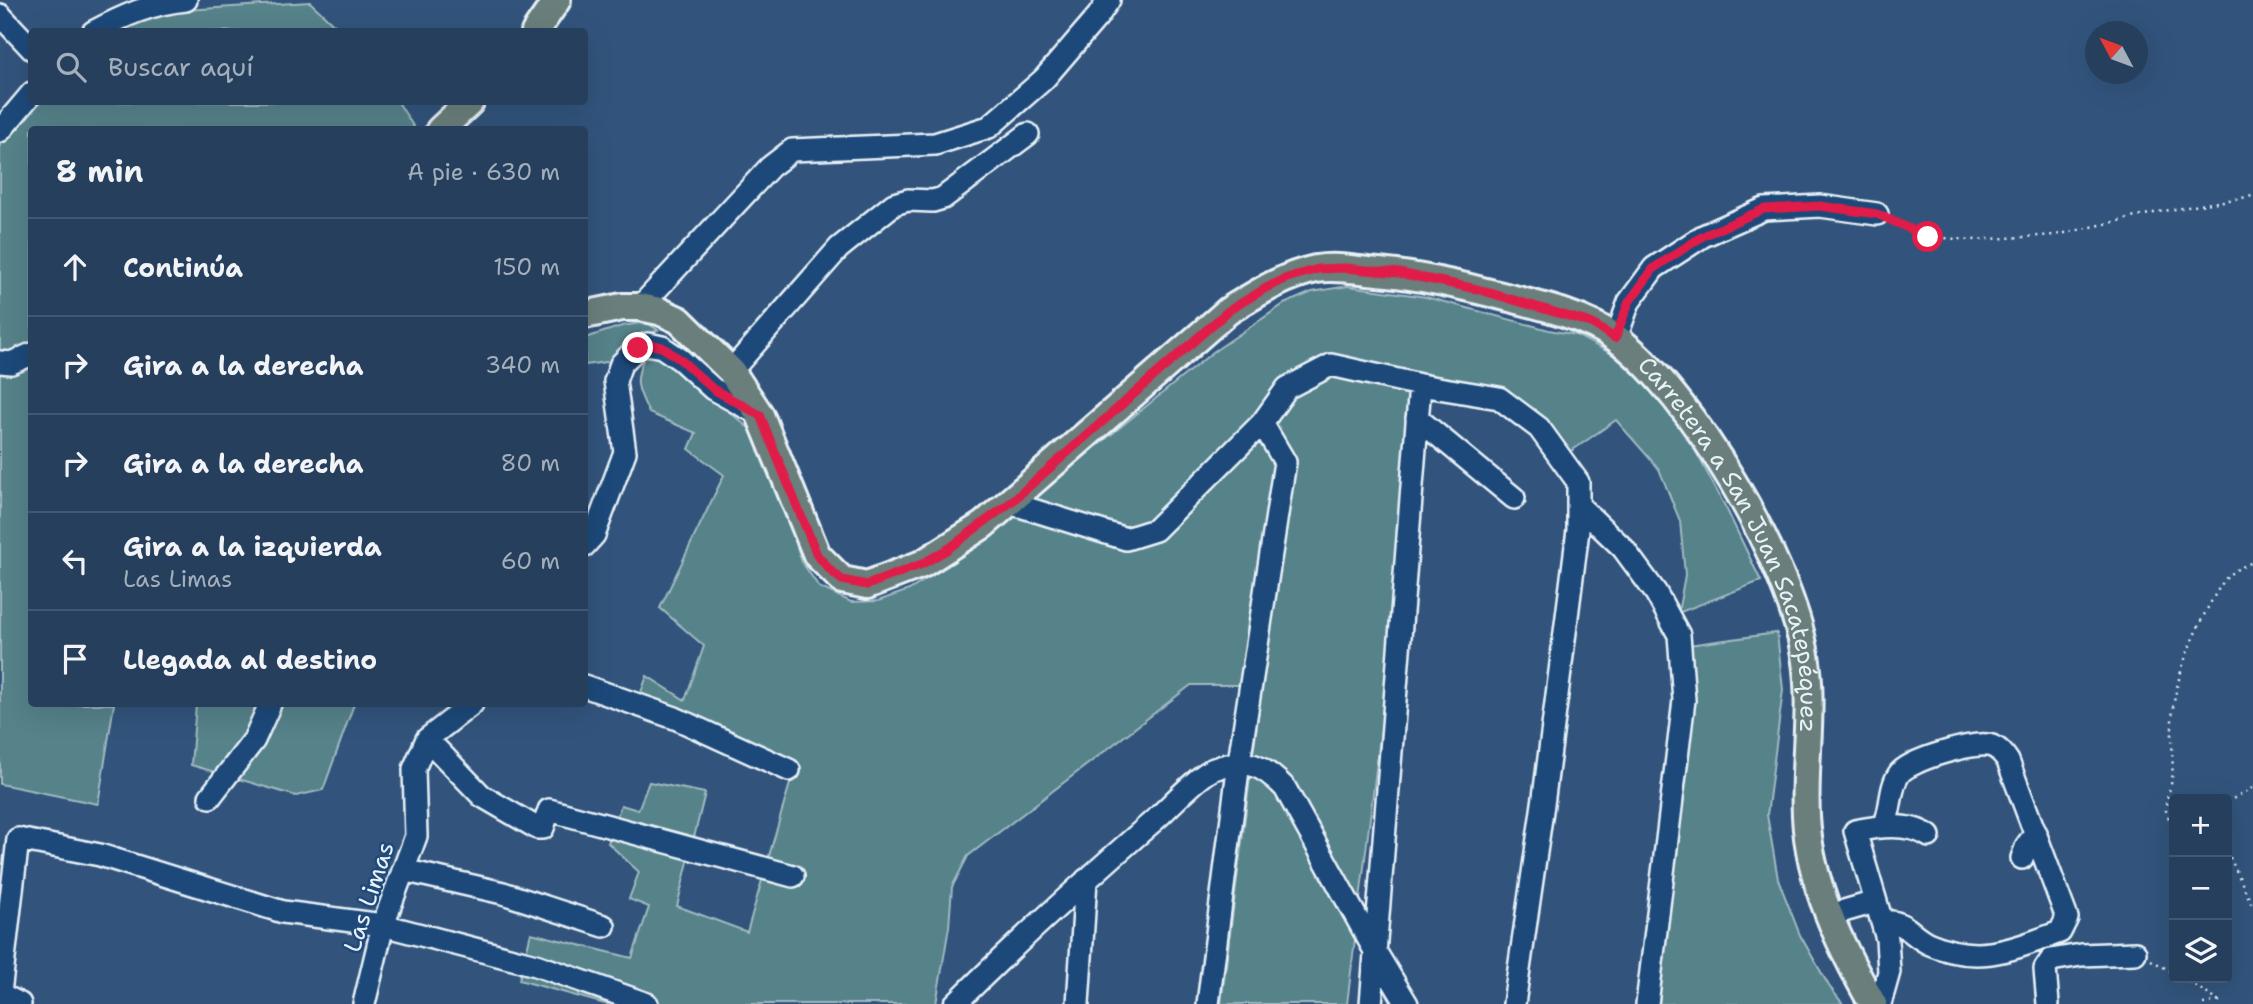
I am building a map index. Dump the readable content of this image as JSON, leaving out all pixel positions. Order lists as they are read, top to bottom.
{
  "streets": {
    "main road": ["Carretera a San Juan Sacatepéquez"],
    "street": ["Las Limas"]
  },
  "north": "top left",
  "page": {
    "search": "Buscar aquí",
    "heading": ["8 min", "A pie · 630 m"],
    "list": [
      ["Continúa", "150 m"],
      ["Gira a la derecha", "340 m"],
      ["Gira a la derecha", "80 m"],
      ["Gira a la izquierda", "Las Limas", "60 m"],
      "Llegada al destino"
    ],
    "map_buttons": ["+", "−"]
  }
}
